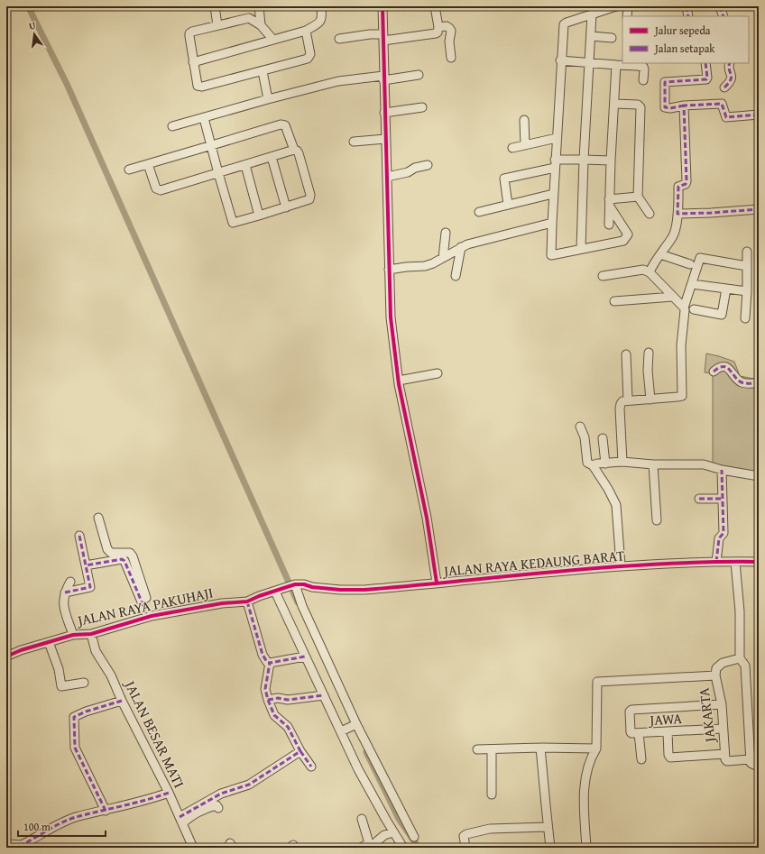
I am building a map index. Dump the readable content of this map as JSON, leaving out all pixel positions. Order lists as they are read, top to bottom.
{
  "streets": {
    "street": [
      "JALAN RAYA KEDAUNG BARAT",
      "JALAN RAYA PAKUHAJI",
      "JAKARTA",
      "JAWA",
      "JALAN BESAR MATI"
    ]
  },
  "crossings": [
    ["JALAN RAYA KEDAUNG BARAT", "JALAN RAYA PAKUHAJI"],
    ["JALAN RAYA PAKUHAJI", "JALAN BESAR MATI"],
    ["JAKARTA", "JAWA"]
  ],
  "legend": ["Jalur sepeda", "Jalan setapak"],
  "scale_bar": "100 m",
  "north": "top"
}
